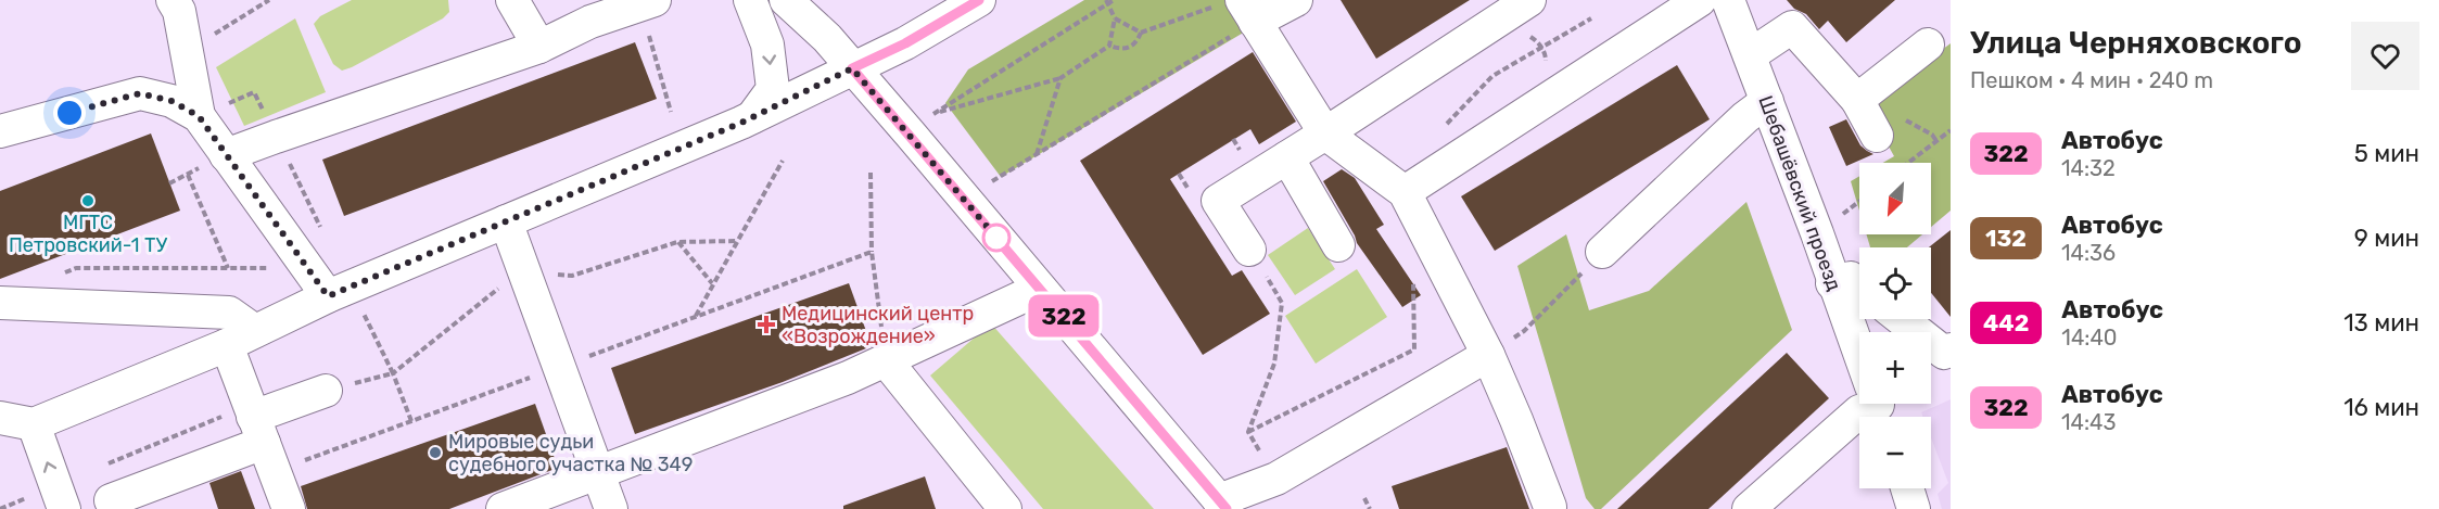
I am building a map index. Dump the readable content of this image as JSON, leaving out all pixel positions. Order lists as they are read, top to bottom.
{
  "streets": {
    "street": ["Шебашёвский проезд"]
  },
  "places": {
    "other": ["МГТС Петровский-1 ТУ", "Мировые судьи судебного участка № 349"],
    "health": ["Медицинский центр «Возрождение»"]
  },
  "lines": ["bus line 322"],
  "north": "bottom left",
  "page": {
    "on_map": "322",
    "heading": ["Улица Черняховского", "Пешком · 4 мин · 240 m"],
    "list": [
      {
        "mark": "322",
        "name": "Автобус",
        "note": "14:32",
        "value": "5 мин"
      },
      {
        "mark": "132",
        "name": "Автобус",
        "note": "14:36",
        "value": "9 мин"
      },
      {
        "mark": "442",
        "name": "Автобус",
        "note": "14:40",
        "value": "13 мин"
      },
      {
        "mark": "322",
        "name": "Автобус",
        "note": "14:43",
        "value": "16 мин"
      }
    ],
    "map_buttons": ["+", "−"]
  }
}
